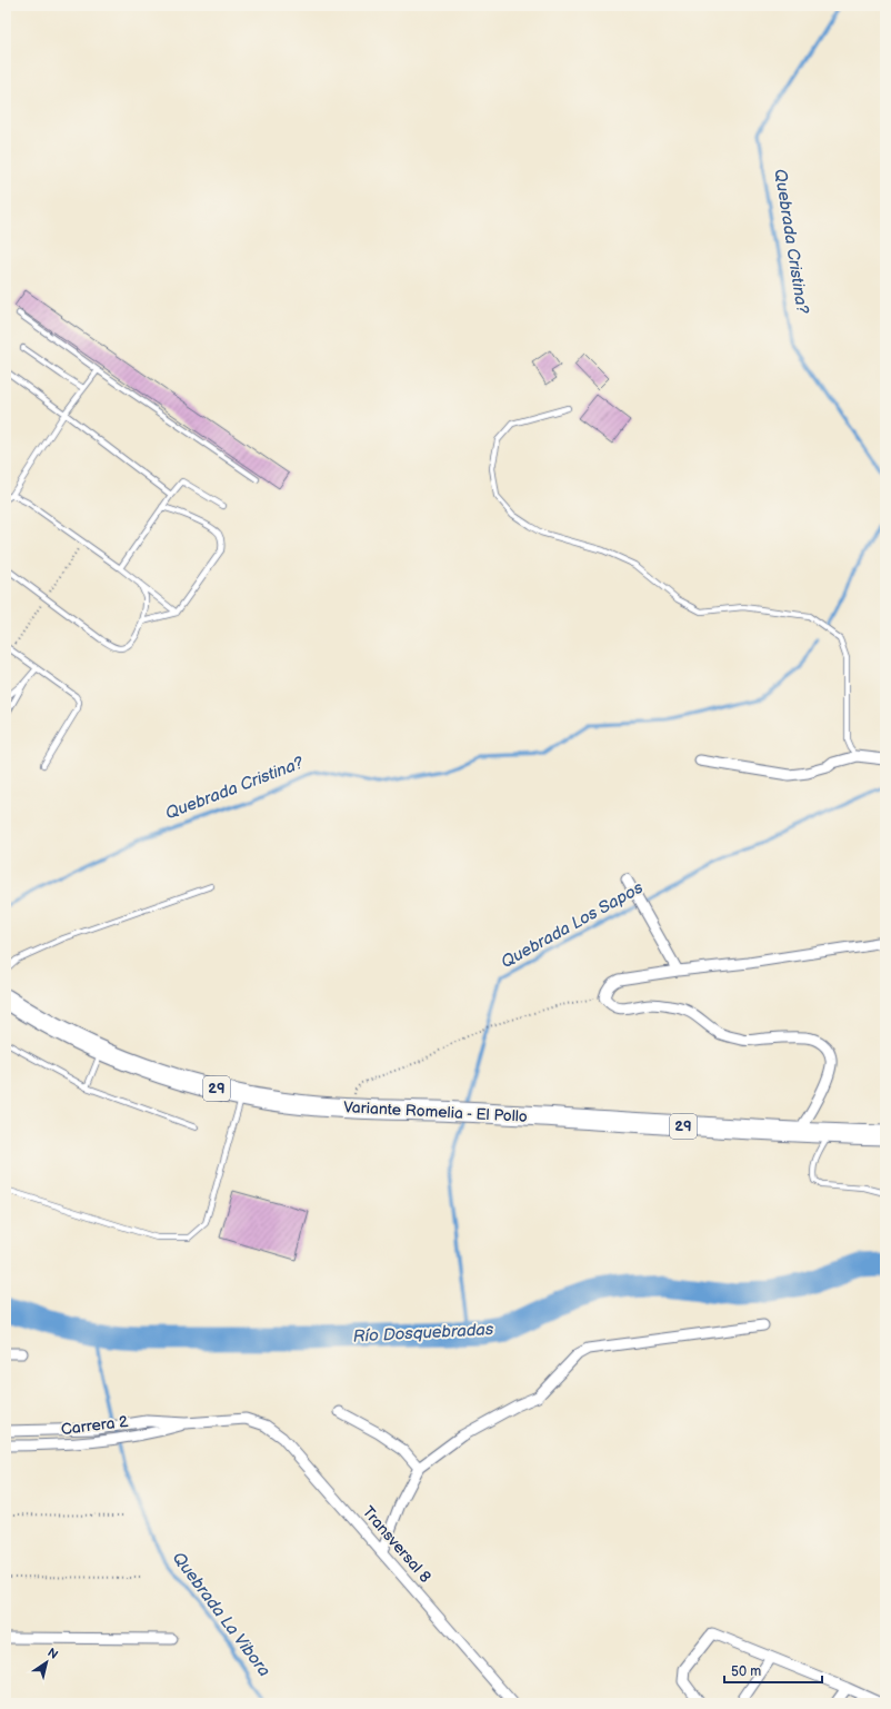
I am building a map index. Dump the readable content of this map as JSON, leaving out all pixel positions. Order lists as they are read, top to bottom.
{
  "streets": {
    "highway": ["29", "Variante Romelia - El Pollo"],
    "street": ["Carrera 2", "Transversal 8"]
  },
  "crossings": [
    ["Carrera 2", "Transversal 8"]
  ],
  "water": [
    "Quebrada Cristina?",
    "Quebrada Los Sapos",
    "Río Dosquebradas",
    "Quebrada La Vibora"
  ],
  "scale_bar": "50 m",
  "north": "top right"
}
